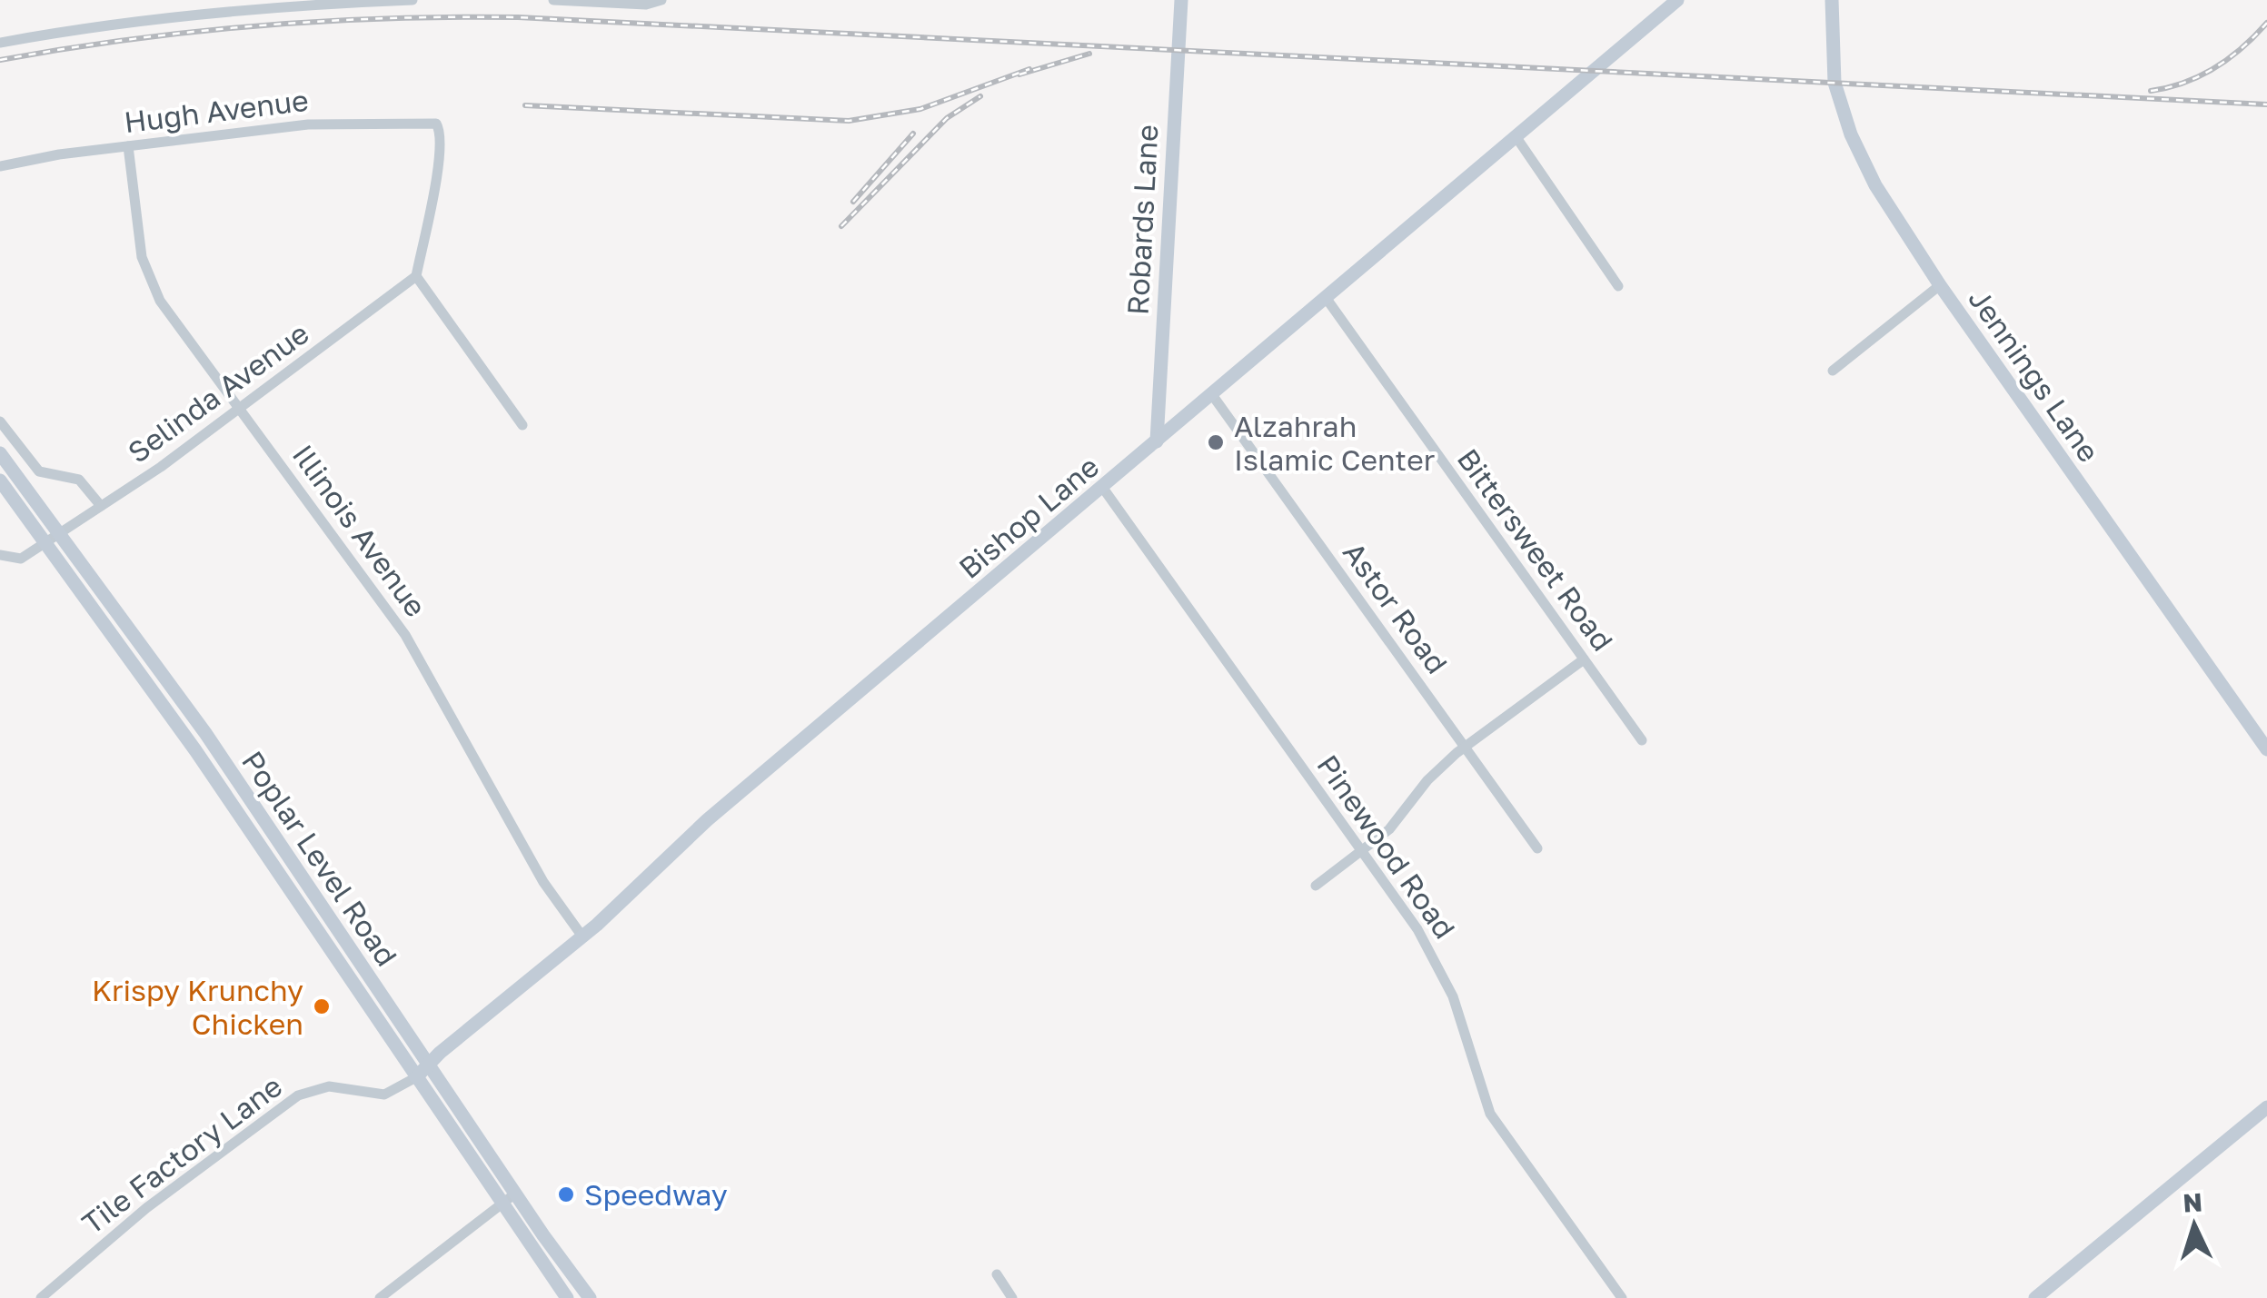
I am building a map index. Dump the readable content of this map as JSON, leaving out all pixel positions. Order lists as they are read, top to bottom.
{
  "streets": {
    "street": [
      "Hugh Avenue",
      "Robards Lane",
      "Jennings Lane",
      "Selinda Avenue",
      "Bishop Lane",
      "Illinois Avenue",
      "Bittersweet Road",
      "Astor Road",
      "Pinewood Road",
      "Poplar Level Road",
      "Tile Factory Lane"
    ]
  },
  "crossings": [
    ["Hugh Avenue", "Selinda Avenue"],
    ["Hugh Avenue", "Illinois Avenue"],
    ["Robards Lane", "Bishop Lane"],
    ["Selinda Avenue", "Illinois Avenue"],
    ["Selinda Avenue", "Poplar Level Road"],
    ["Bishop Lane", "Illinois Avenue"],
    ["Bishop Lane", "Bittersweet Road"],
    ["Bishop Lane", "Astor Road"],
    ["Bishop Lane", "Pinewood Road"],
    ["Bishop Lane", "Poplar Level Road"],
    ["Bishop Lane", "Tile Factory Lane"],
    ["Poplar Level Road", "Tile Factory Lane"]
  ],
  "places": ["Alzahrah Islamic Center", "Krispy Krunchy Chicken", "Speedway"],
  "north": "top"
}
